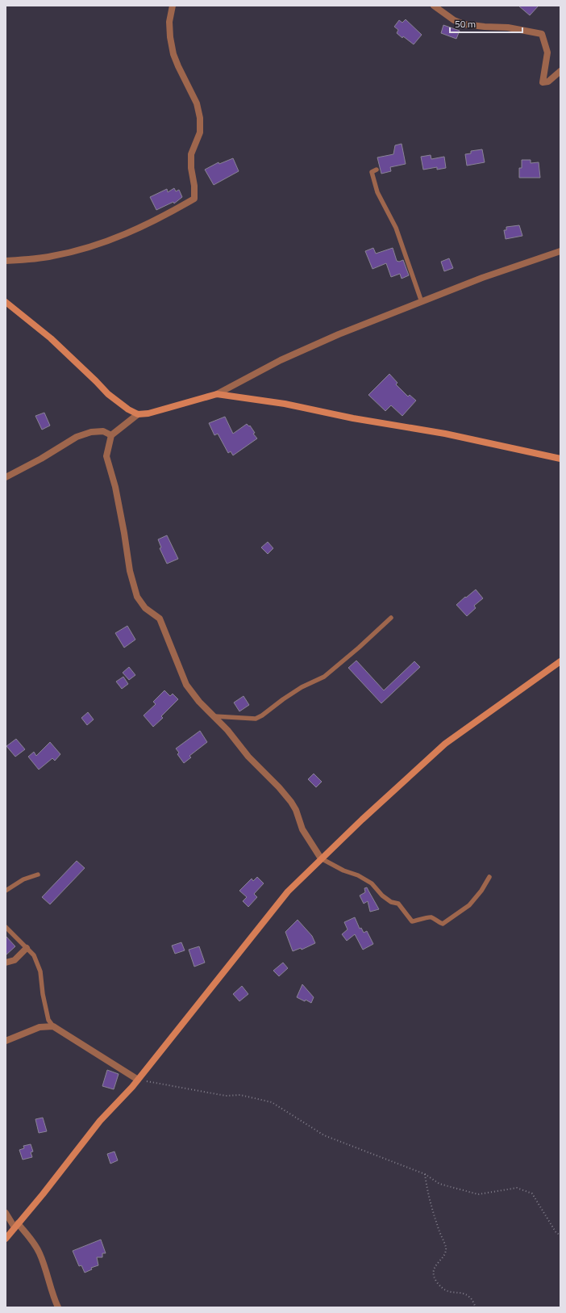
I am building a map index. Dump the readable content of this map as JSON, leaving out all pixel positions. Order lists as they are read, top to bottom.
{
  "scale_bar": "50 m"
}
